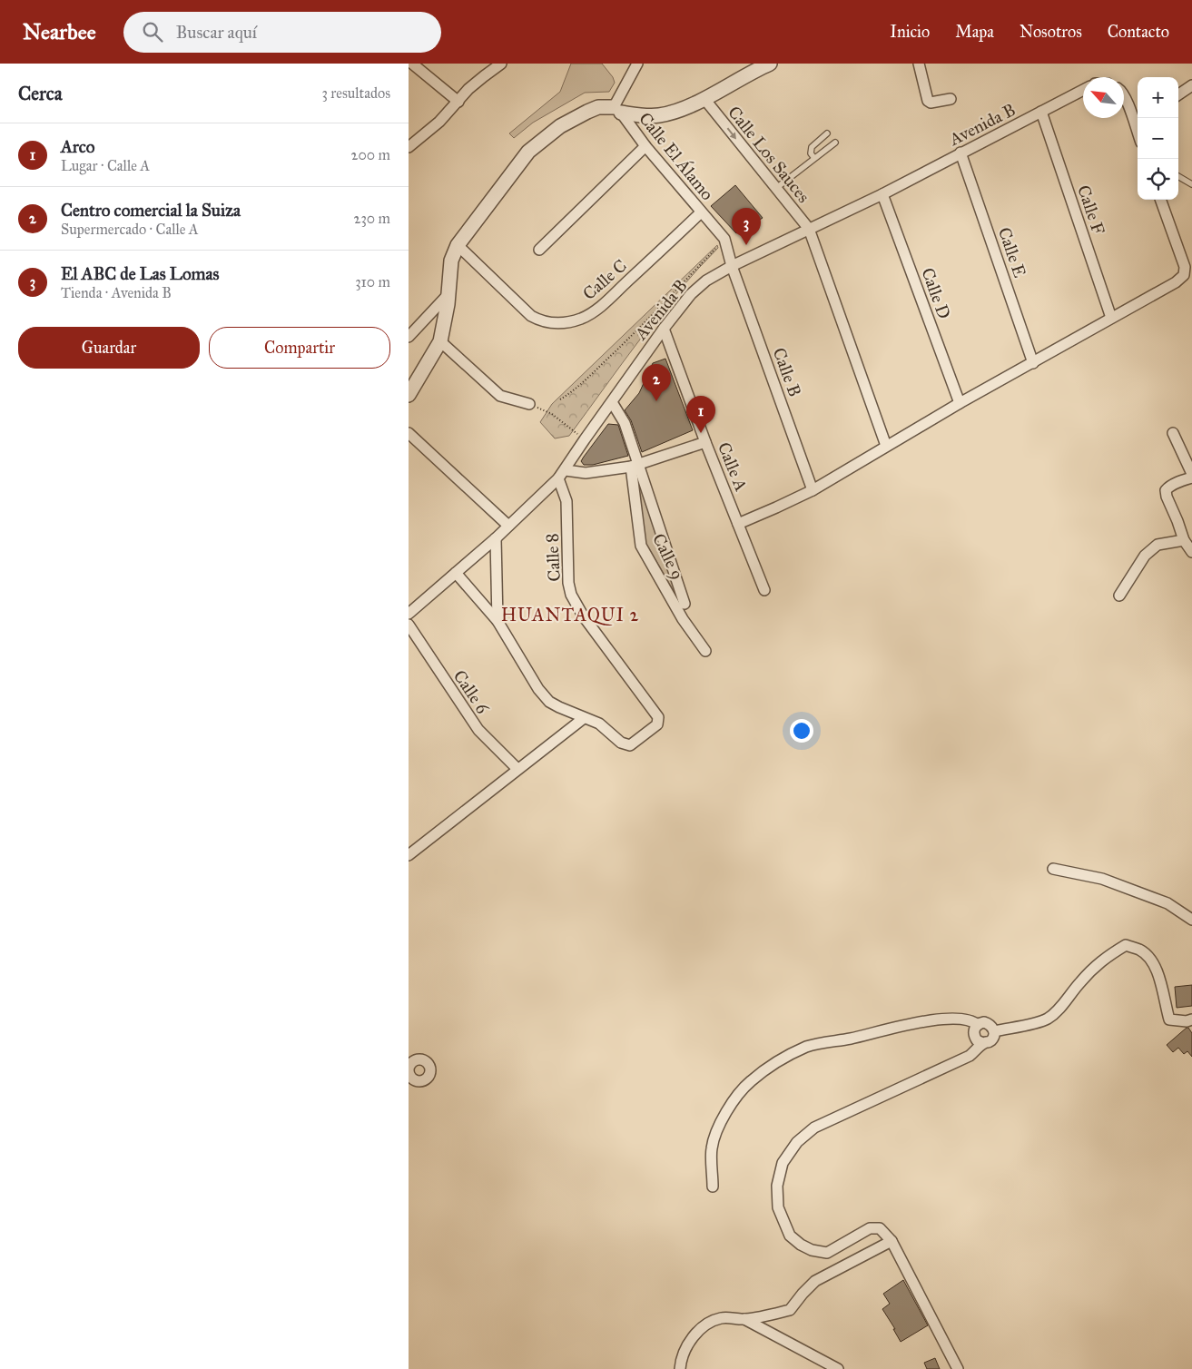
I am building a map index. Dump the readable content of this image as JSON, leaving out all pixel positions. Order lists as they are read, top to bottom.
{
  "streets": {
    "street": [
      "Avenida B",
      "Calle Los Sauces",
      "Calle El Álamo",
      "Calle F",
      "Calle E",
      "Calle C",
      "Calle D",
      "Calle B",
      "Calle A",
      "Calle 9",
      "Calle 8",
      "Calle 6"
    ]
  },
  "crossings": [
    ["Avenida B", "Calle Los Sauces"],
    ["Avenida B", "Calle El Álamo"],
    ["Avenida B", "Calle F"],
    ["Avenida B", "Calle E"],
    ["Avenida B", "Calle D"],
    ["Avenida B", "Calle B"],
    ["Avenida B", "Calle A"],
    ["Avenida B", "Calle 8"],
    ["Calle El Álamo", "Calle C"],
    ["Calle El Álamo", "Calle B"]
  ],
  "one_way": ["Calle Los Sauces"],
  "districts": ["HUANTAQUI 2"],
  "north": "top left",
  "page": {
    "header": "Nearbee",
    "search": "Buscar aquí",
    "nav": [
      "Inicio",
      "Mapa",
      "Nosotros",
      "Contacto"
    ],
    "heading": ["Cerca", "3 resultados"],
    "map_buttons": ["+", "−"],
    "list": [
      {
        "mark": "1",
        "name": "Arco",
        "note": "Lugar · Calle A",
        "value": "200 m"
      },
      {
        "mark": "2",
        "name": "Centro comercial la Suiza",
        "note": "Supermercado · Calle A",
        "value": "230 m"
      },
      {
        "mark": "3",
        "name": "El ABC de Las Lomas",
        "note": "Tienda · Avenida B",
        "value": "310 m"
      }
    ],
    "pins": ["3", "2", "1"],
    "buttons": ["Guardar", "Compartir"]
  }
}
